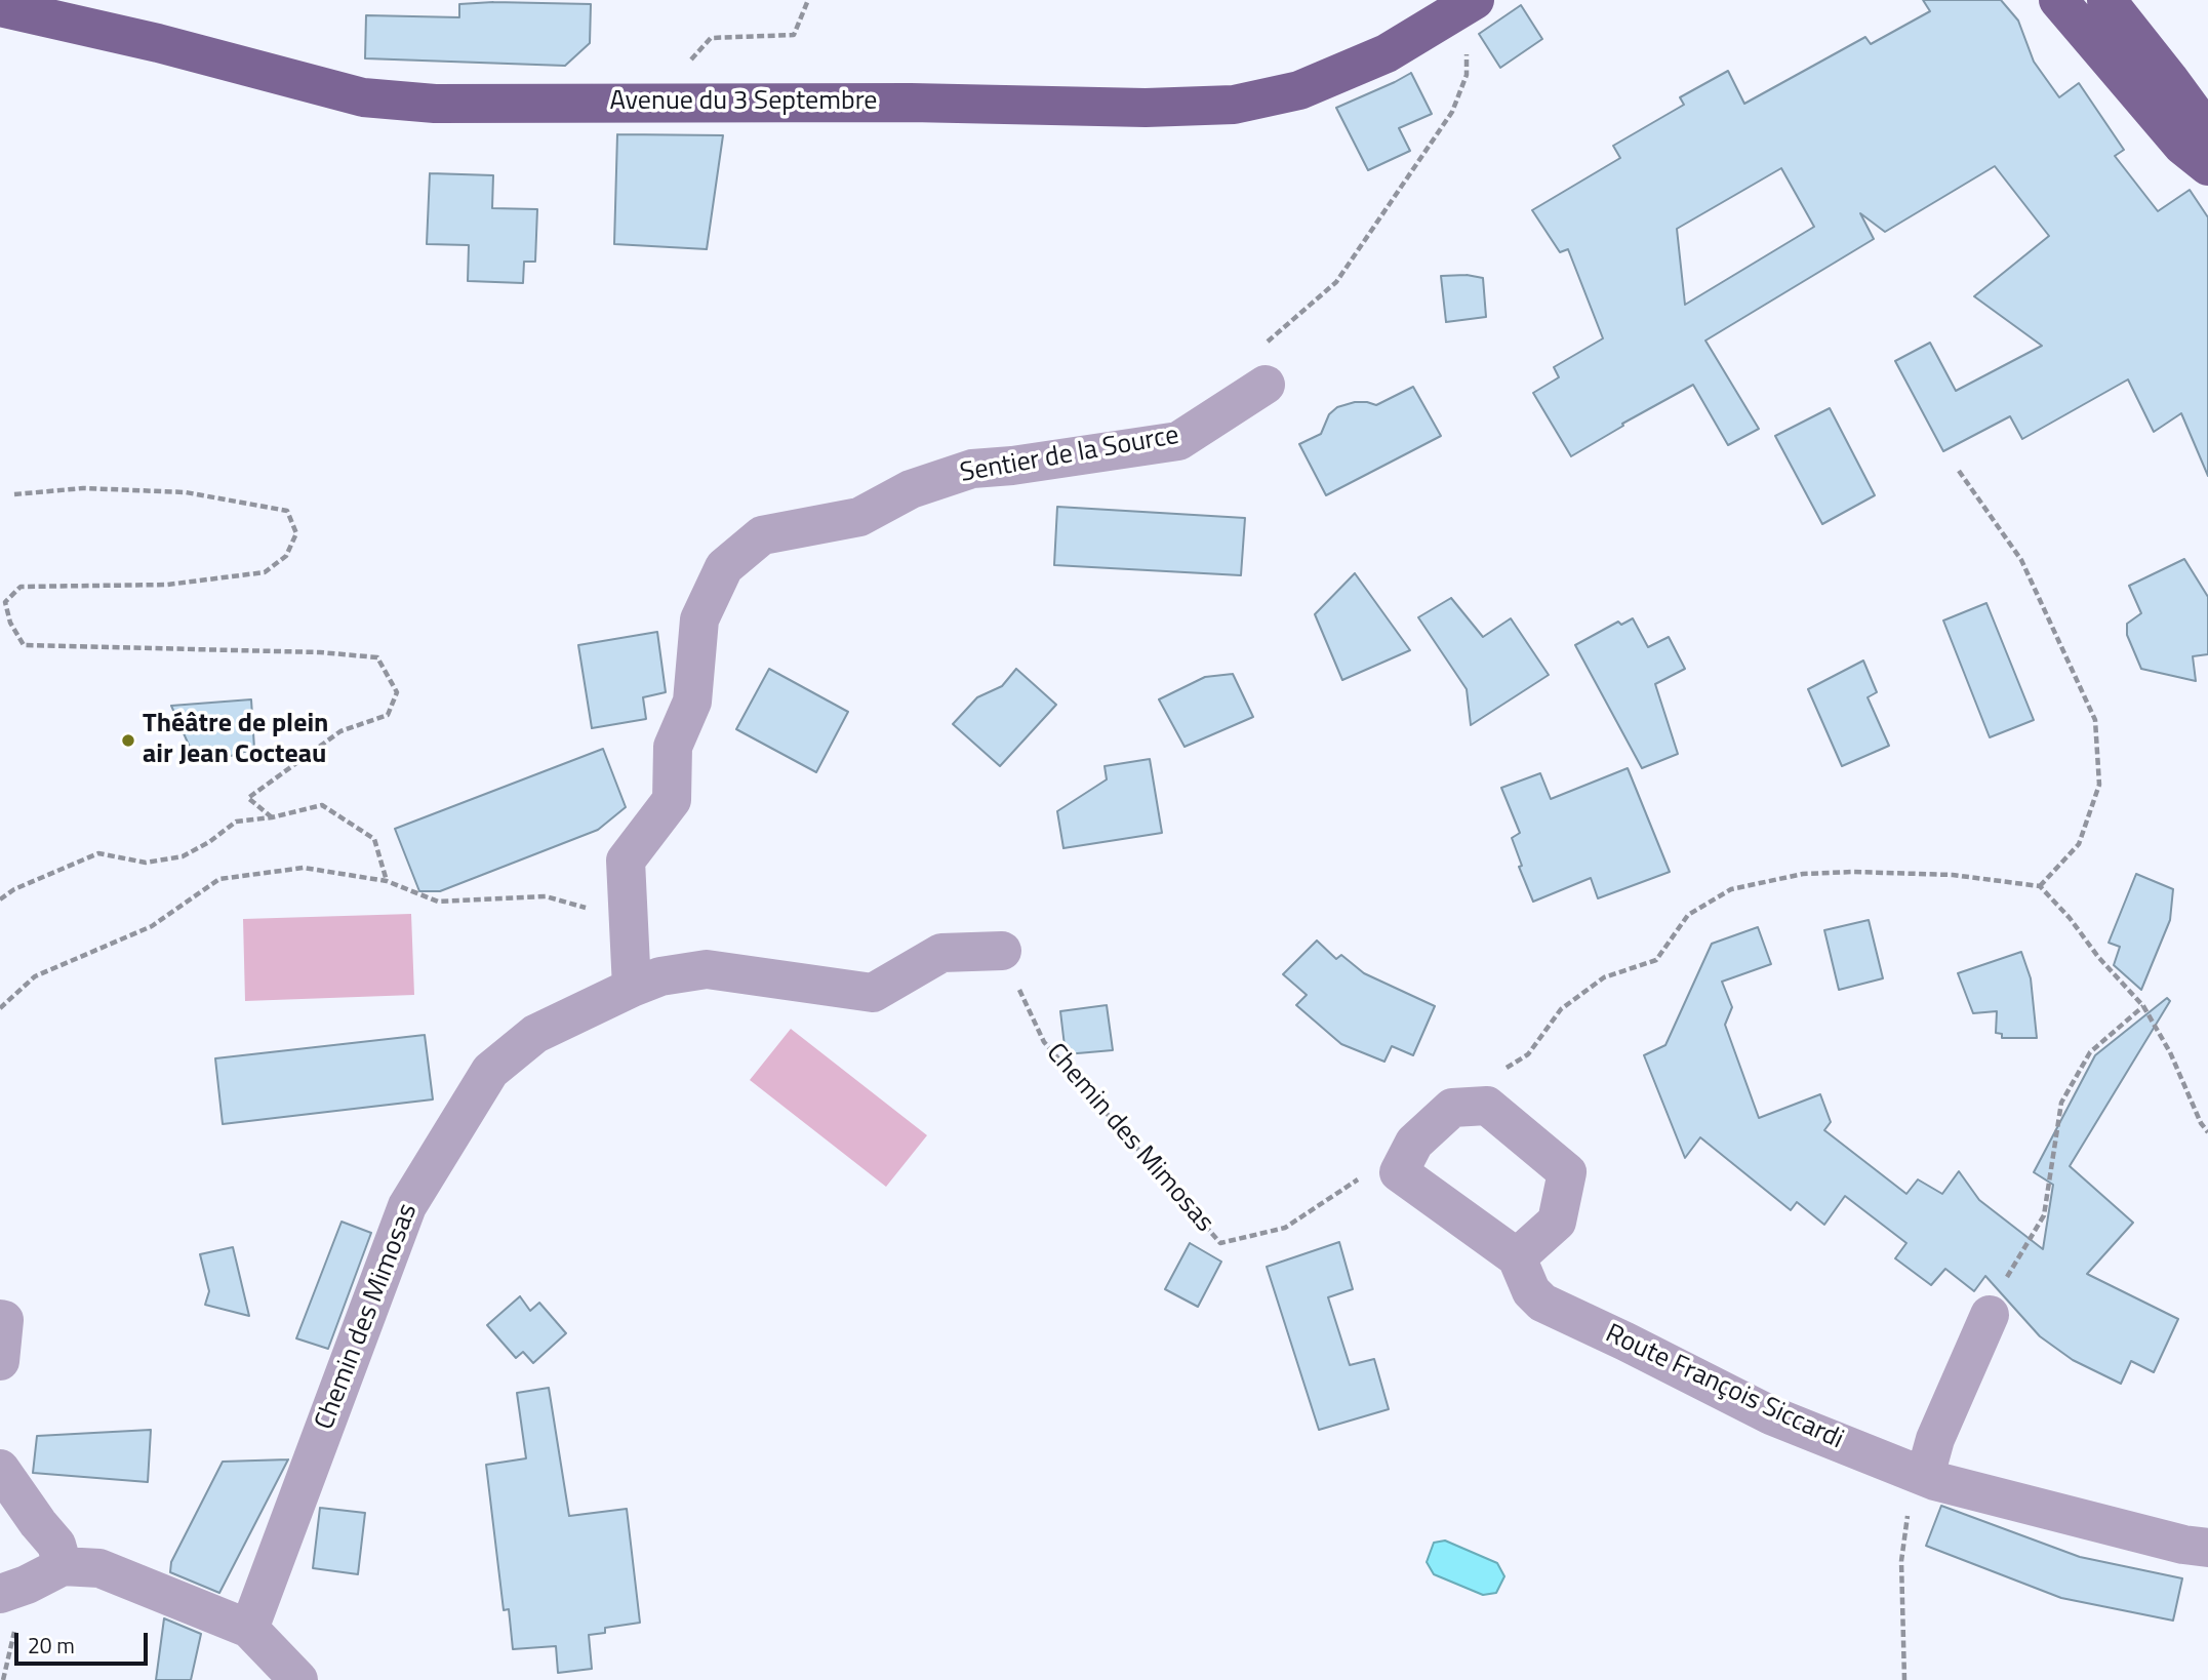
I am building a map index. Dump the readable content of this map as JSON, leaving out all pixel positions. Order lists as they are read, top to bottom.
{
  "streets": {
    "main road": ["Avenue du 3 Septembre"],
    "street": ["Sentier de la Source", "Chemin des Mimosas", "Route François Siccardi"]
  },
  "crossings": [
    ["Sentier de la Source", "Chemin des Mimosas"]
  ],
  "places": ["Théâtre de plein air Jean Cocteau"],
  "scale_bar": "20 m"
}
